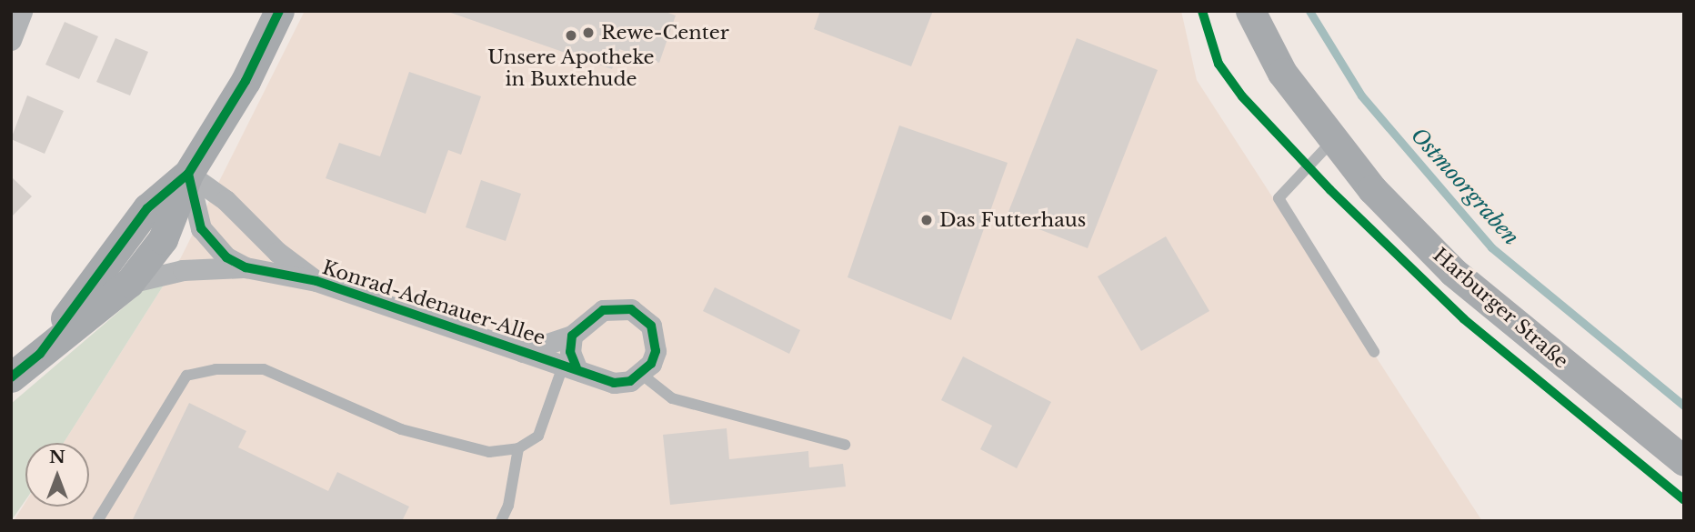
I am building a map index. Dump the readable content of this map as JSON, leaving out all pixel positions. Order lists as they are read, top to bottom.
{
  "streets": {
    "street": ["Konrad-Adenauer-Allee", "Harburger Straße"]
  },
  "water": ["Ostmoorgraben"],
  "places": ["Rewe-Center", "Unsere Apotheke in Buxtehude", "Das Futterhaus"],
  "north": "top"
}
